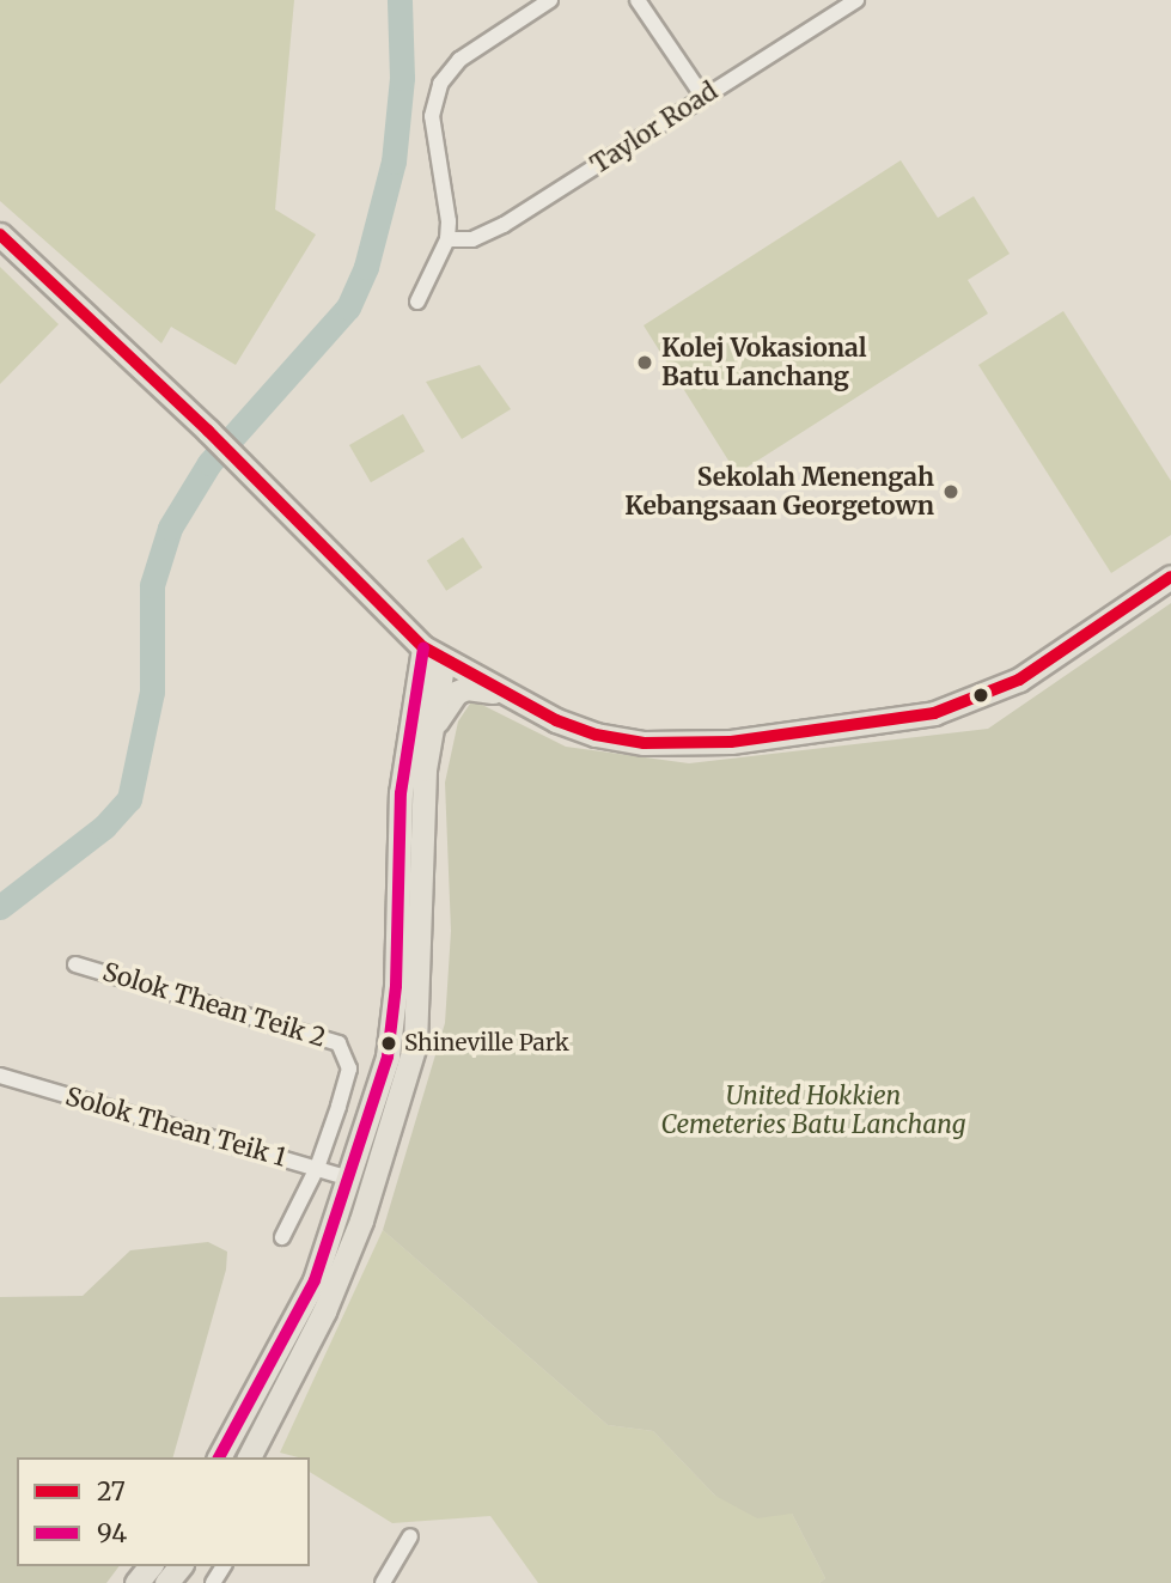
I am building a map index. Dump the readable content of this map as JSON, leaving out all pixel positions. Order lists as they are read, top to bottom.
{
  "streets": {
    "street": ["Taylor Road", "Solok Thean Teik 2", "Solok Thean Teik 1"]
  },
  "crossings": [
    ["Solok Thean Teik 2", "Solok Thean Teik 1"]
  ],
  "parks": ["United Hokkien Cemeteries Batu Lanchang"],
  "places": ["Kolej Vokasional Batu Lanchang", "Sekolah Menengah Kebangsaan Georgetown", "Shineville Park"],
  "lines": ["transit line 27", "transit line 94"],
  "legend": ["27", "94"]
}
